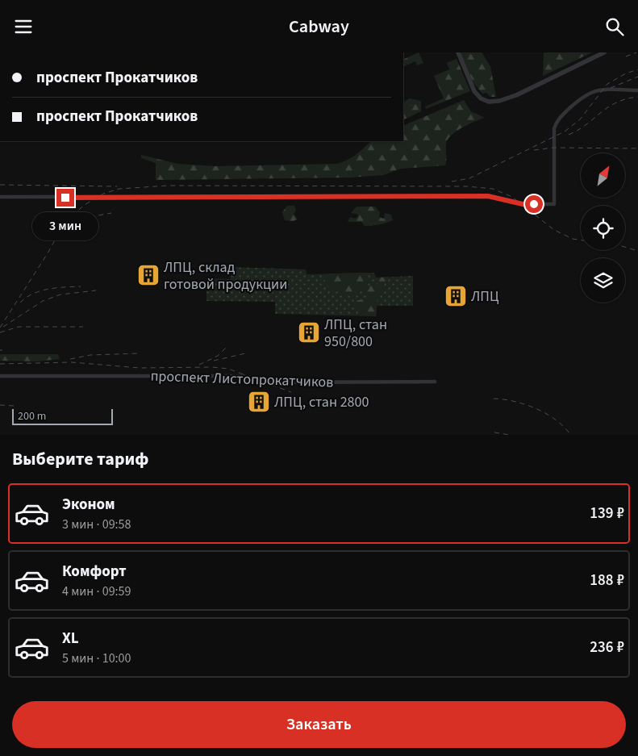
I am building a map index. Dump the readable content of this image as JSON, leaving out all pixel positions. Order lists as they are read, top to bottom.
{
  "streets": {
    "street": ["проспект Листопрокатчиков"]
  },
  "places": {
    "building": [
      "ЛПЦ, склад готовой продукции",
      "ЛПЦ",
      "ЛПЦ, стан 950/800",
      "ЛПЦ, стан 2800"
    ]
  },
  "scale_bar": "200 m",
  "north": "top right",
  "page": {
    "header": "Cabway",
    "banner": ["проспект Прокатчиков", "проспект Прокатчиков"],
    "bubble": "3 мин",
    "scale": "200 m",
    "heading": "Выберите тариф",
    "list": [
      {
        "name": "Эконом",
        "note": "3 мин · 09:58",
        "value": "139 ₽"
      },
      {
        "name": "Комфорт",
        "note": "4 мин · 09:59",
        "value": "188 ₽"
      },
      {
        "name": "XL",
        "note": "5 мин · 10:00",
        "value": "236 ₽"
      }
    ],
    "buttons": "Заказать"
  }
}
